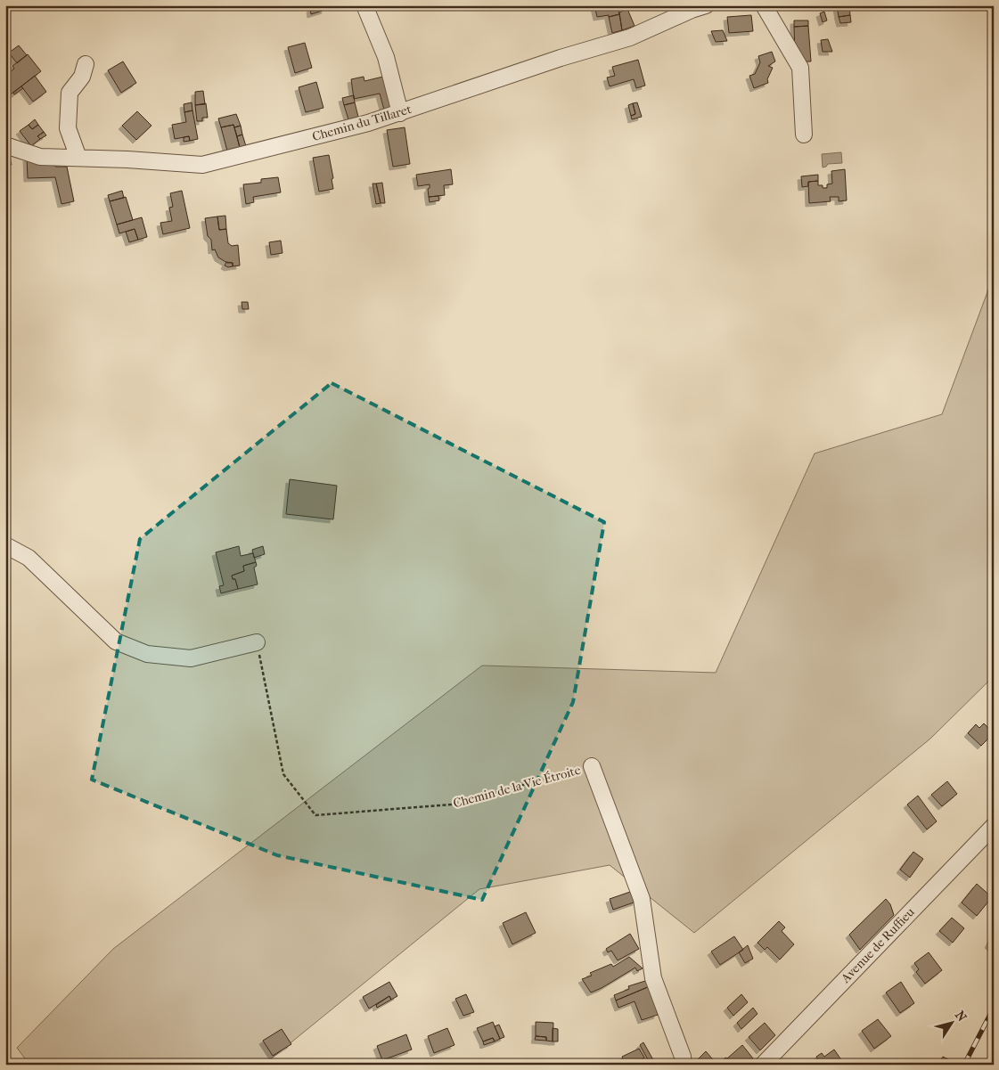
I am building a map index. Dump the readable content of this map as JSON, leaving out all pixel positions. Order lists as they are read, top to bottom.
{
  "streets": {
    "street": ["Chemin du Tillaret", "Chemin de la Vie Étroite", "Avenue de Ruffieu"]
  },
  "north": "top right"
}
